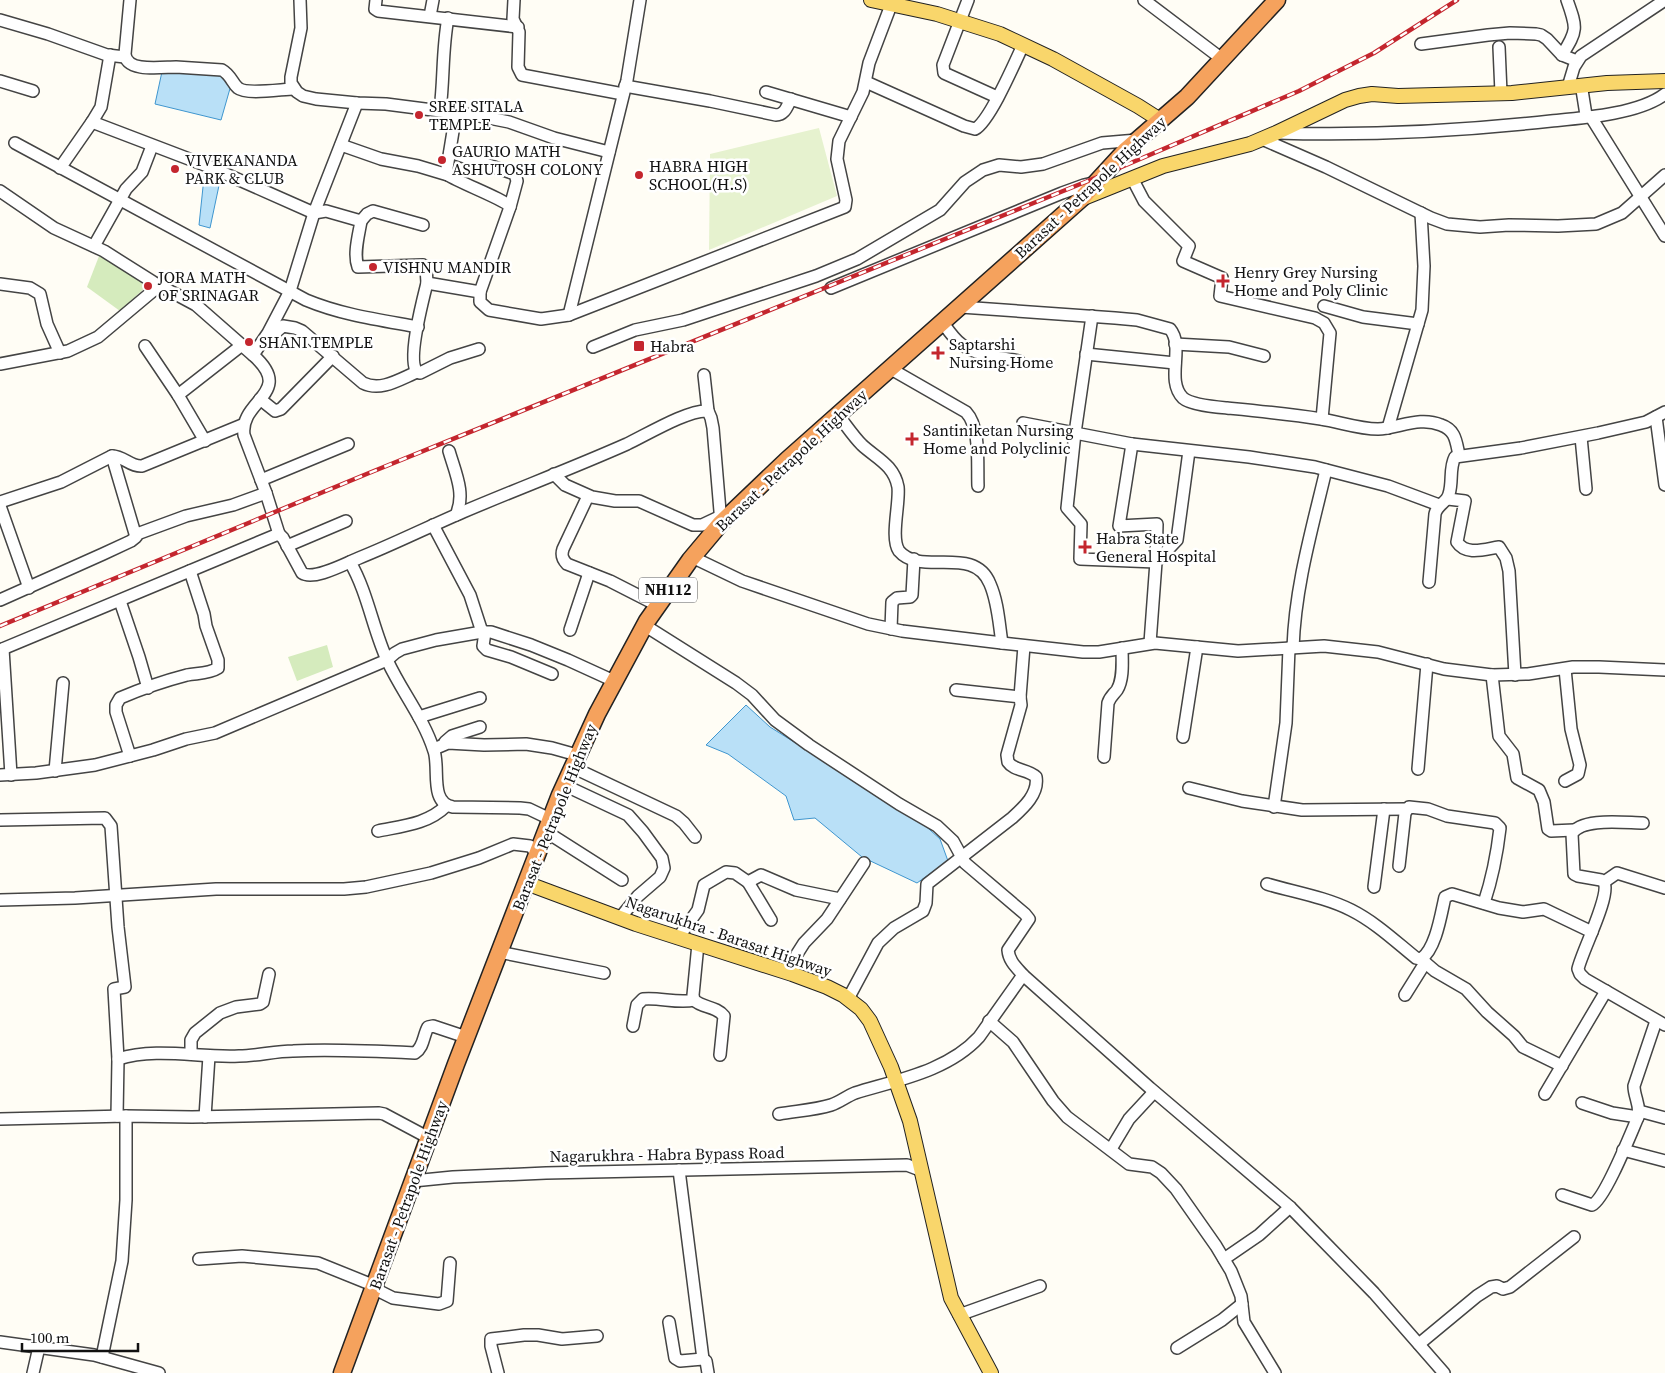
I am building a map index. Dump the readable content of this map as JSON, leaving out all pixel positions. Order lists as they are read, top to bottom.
{
  "streets": {
    "highway": ["Barasat - Petrapole Highway", "NH112"],
    "main road": ["Nagarukhra - Barasat Highway"],
    "street": ["Nagarukhra - Habra Bypass Road"]
  },
  "crossings": [
    ["Barasat - Petrapole Highway", "Nagarukhra - Barasat Highway"],
    ["Barasat - Petrapole Highway", "Nagarukhra - Habra Bypass Road"],
    ["Nagarukhra - Barasat Highway", "Nagarukhra - Habra Bypass Road"]
  ],
  "places": {
    "other": [
      "SREE SITALA TEMPLE",
      "GAURIO MATH ASHUTOSH COLONY",
      "VIVEKANANDA PARK & CLUB",
      "HABRA HIGH SCHOOL(H.S)",
      "VISHNU MANDIR",
      "JORA MATH OF SRINAGAR",
      "SHANI TEMPLE"
    ],
    "health": [
      "Henry Grey Nursing Home and Poly Clinic",
      "Saptarshi Nursing Home",
      "Santiniketan Nursing Home and Polyclinic",
      "Habra State General Hospital"
    ],
    "transit": ["Habra"]
  },
  "scale_bar": "100 m"
}
